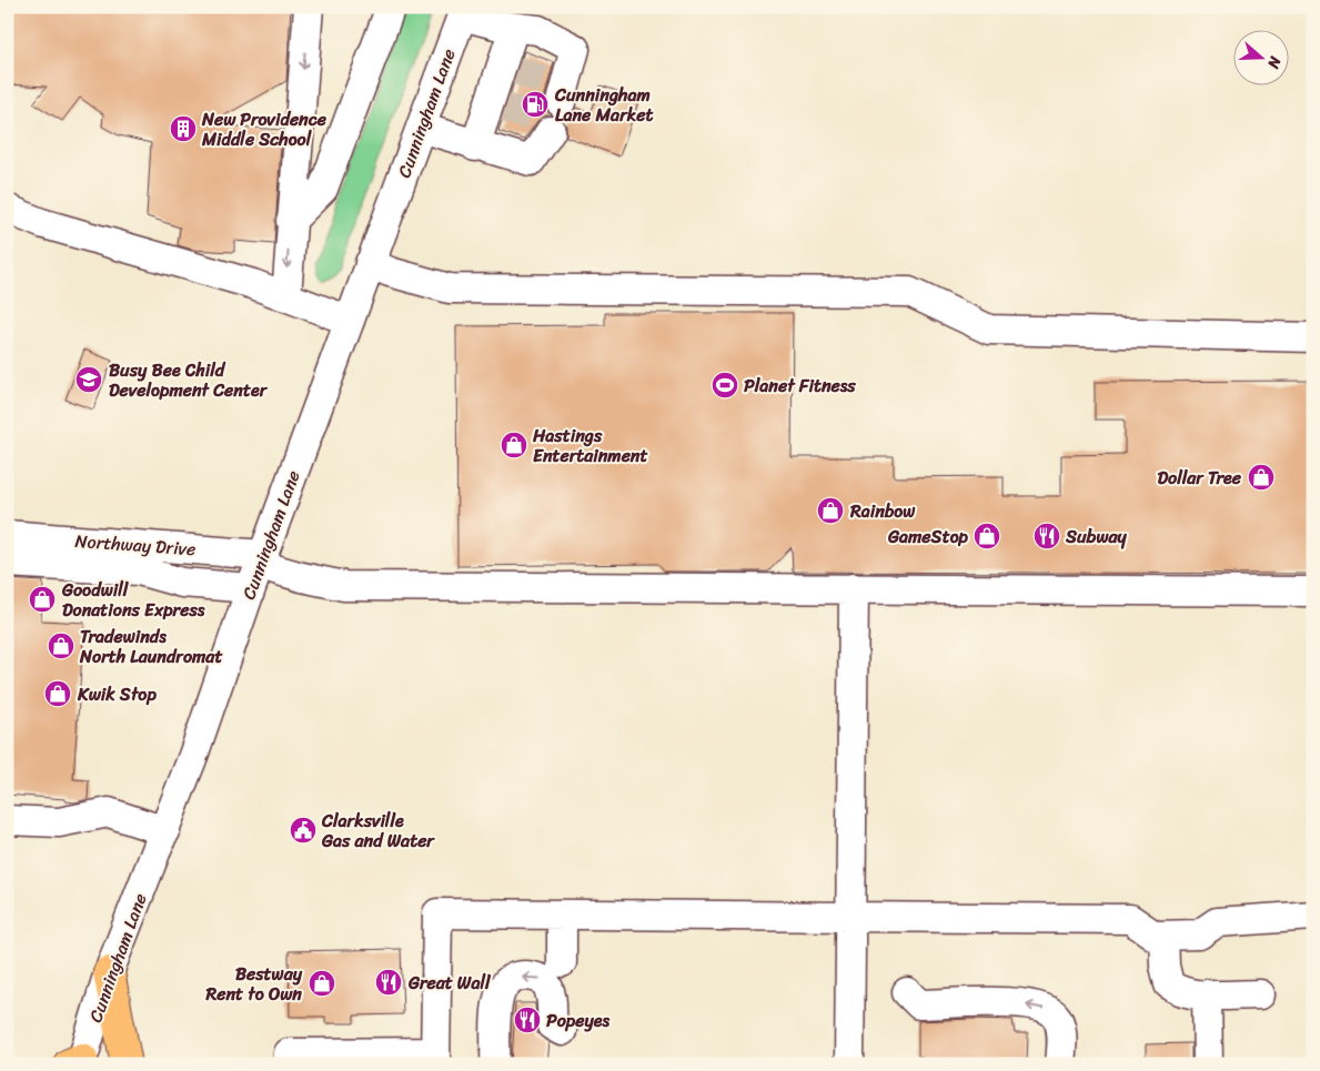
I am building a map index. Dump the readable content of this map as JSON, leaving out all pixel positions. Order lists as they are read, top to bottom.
{
  "streets": {
    "street": ["Cunningham Lane", "Northway Drive"]
  },
  "crossings": [
    ["Cunningham Lane", "Northway Drive"]
  ],
  "places": {
    "fuel station": ["Cunningham Lane Market"],
    "building": ["New Providence Middle School"],
    "school or university": ["Busy Bee Child Development Center"],
    "sports": ["Planet Fitness"],
    "shop": [
      "Hastings Entertainment",
      "Dollar Tree",
      "Rainbow",
      "GameStop",
      "Goodwill Donations Express",
      "Tradewinds North Laundromat",
      "Kwik Stop",
      "Bestway Rent to Own"
    ],
    "restaurant": ["Subway", "Great Wall", "Popeyes"],
    "public building": ["Clarksville Gas and Water"]
  },
  "north": "right"
}
